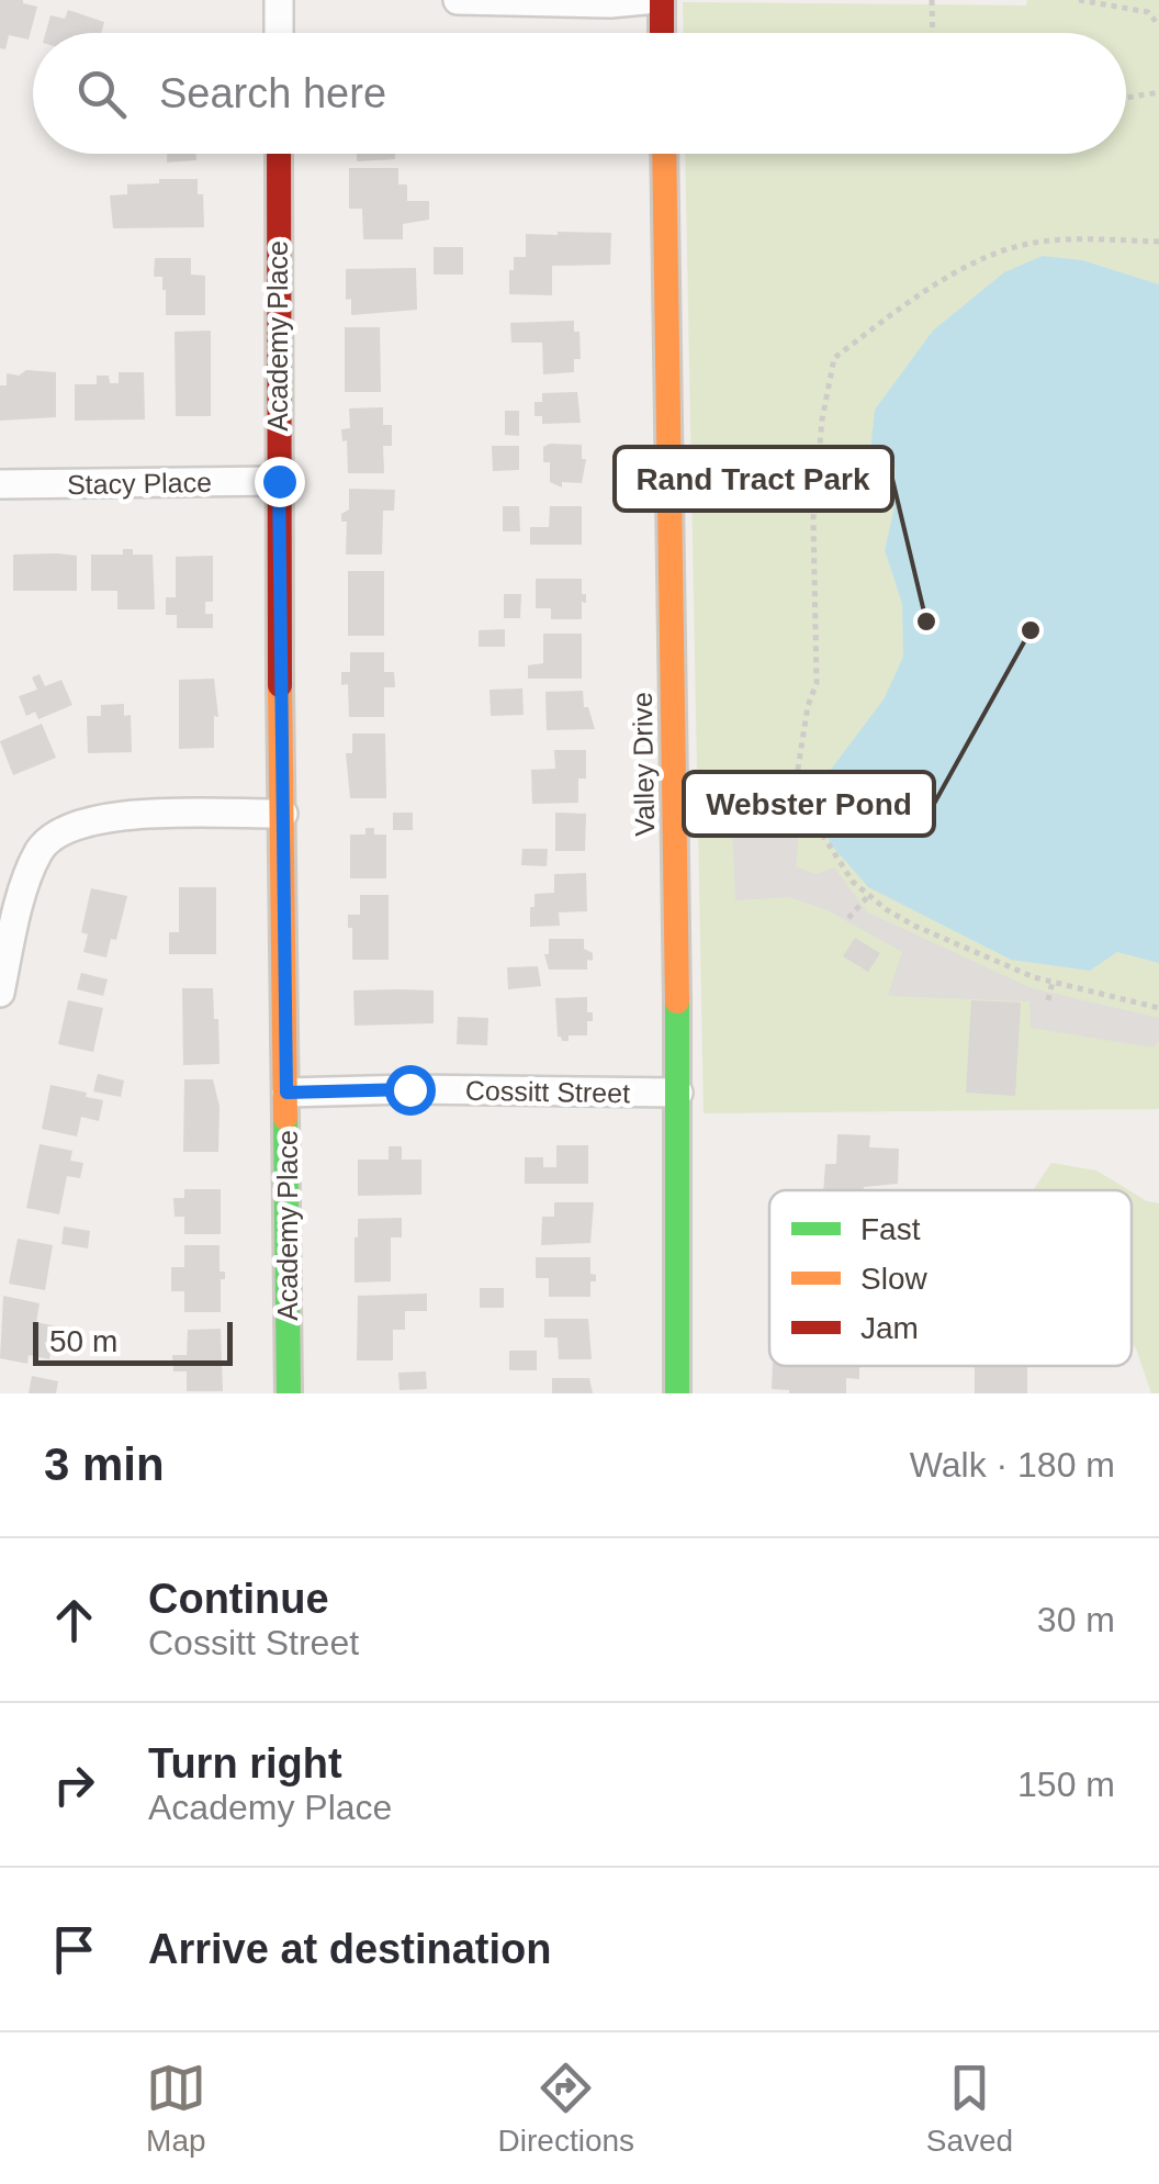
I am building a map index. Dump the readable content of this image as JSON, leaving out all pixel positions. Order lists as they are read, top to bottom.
{
  "streets": {
    "main road": ["Academy Place", "Valley Drive"],
    "street": ["Stacy Place", "Cossitt Street"]
  },
  "crossings": [
    ["Academy Place", "Stacy Place"],
    ["Academy Place", "Cossitt Street"],
    ["Valley Drive", "Cossitt Street"]
  ],
  "places": ["Rand Tract Park", "Webster Pond"],
  "legend": ["Fast", "Slow", "Jam"],
  "scale_bar": "50 m",
  "page": {
    "search": "Search here",
    "scale": "50 m",
    "heading": ["3 min", "Walk · 180 m"],
    "list": [
      ["Continue", "Cossitt Street", "30 m"],
      ["Turn right", "Academy Place", "150 m"],
      "Arrive at destination"
    ],
    "nav": ["Map", "Directions", "Saved"]
  }
}
